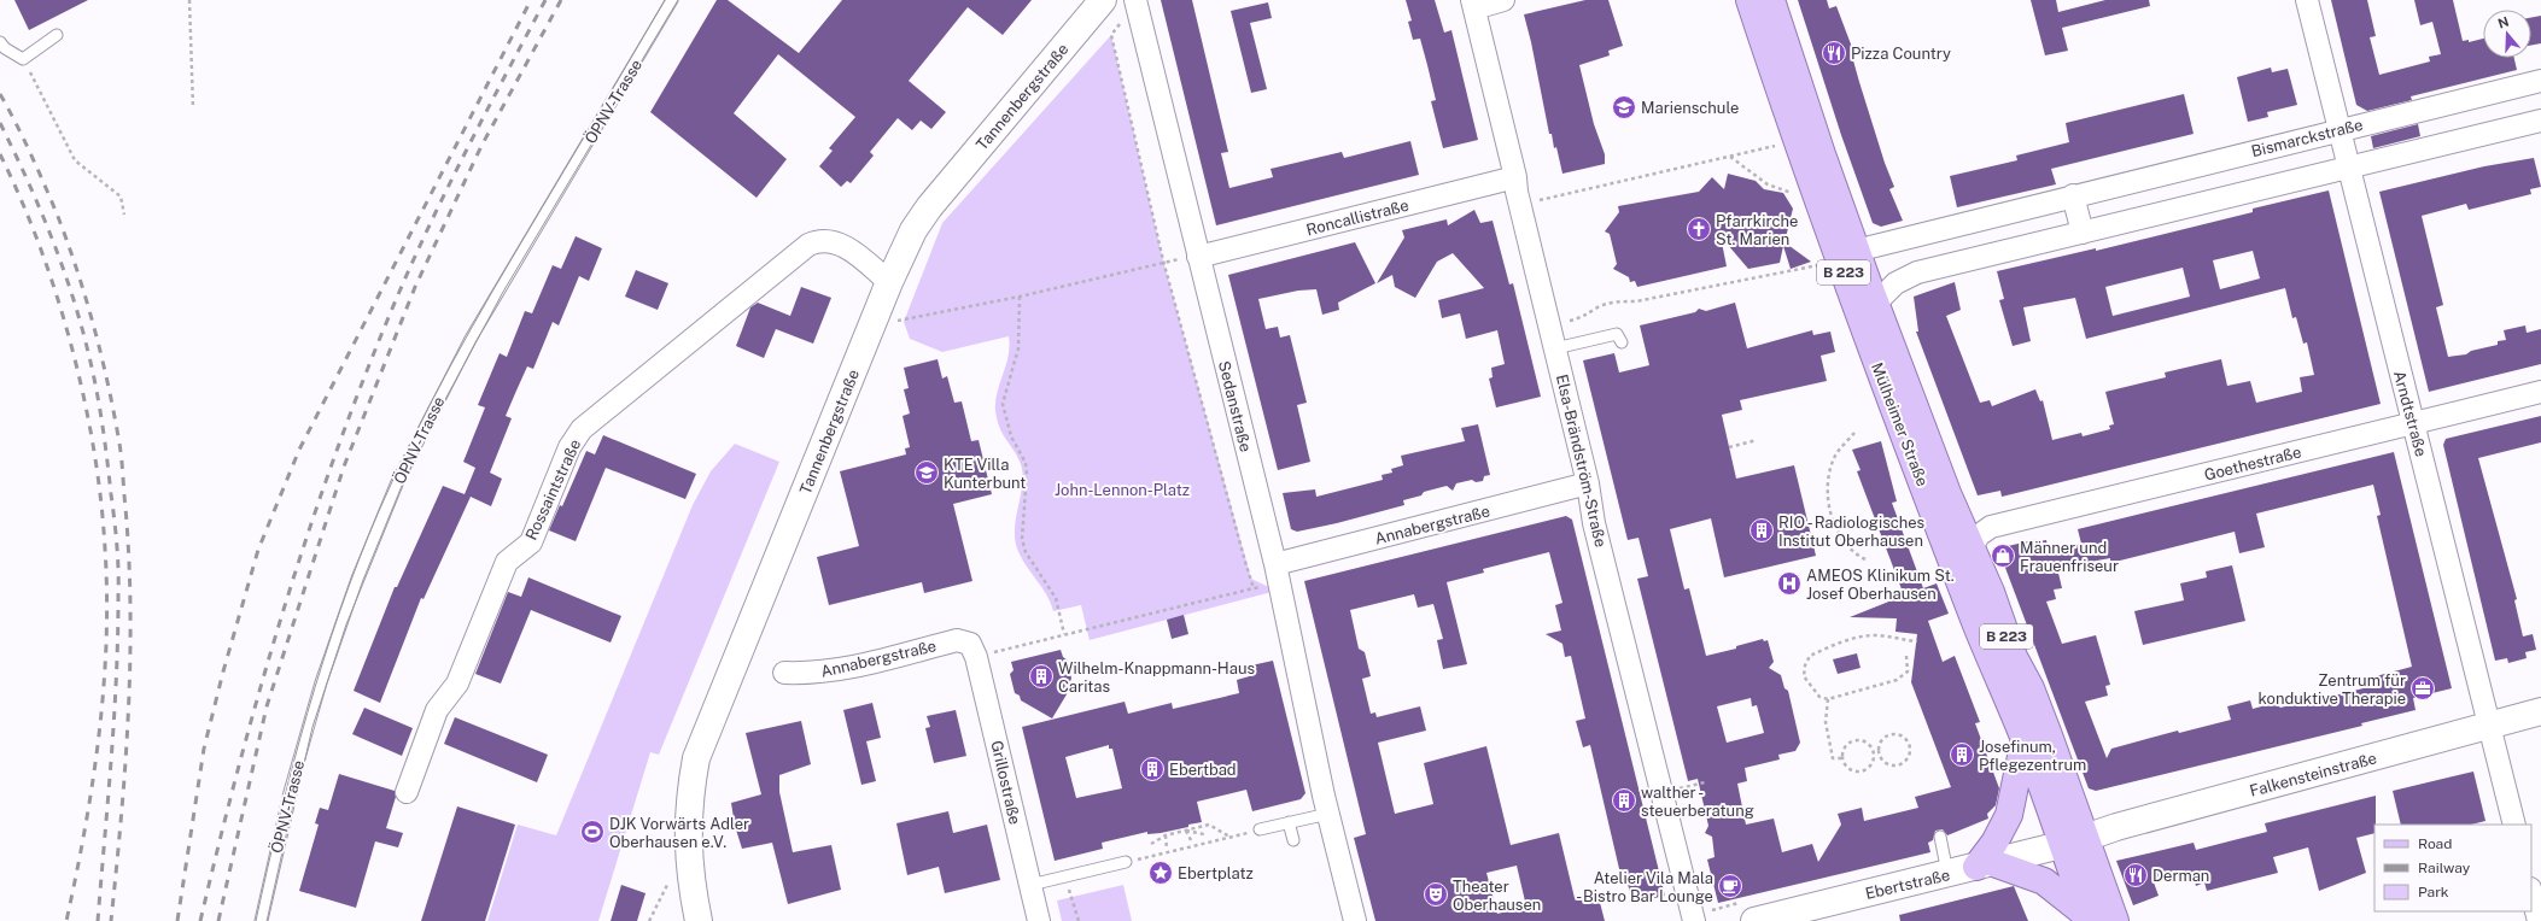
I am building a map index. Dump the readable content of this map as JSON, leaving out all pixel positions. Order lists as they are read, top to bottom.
{
  "streets": {
    "main road": ["B 223", "Mülheimer Straße"],
    "street": [
      "Tannenbergstraße",
      "Bismarckstraße",
      "Roncallistraße",
      "Sedanstraße",
      "Arndtstraße",
      "Elsa-Brändström-Straße",
      "Goethestraße",
      "Rossaintstraße",
      "Annabergstraße",
      "Falkensteinstraße",
      "Grillostraße",
      "Ebertstraße"
    ],
    "lane": ["ÖPNV-Trasse"]
  },
  "crossings": [
    ["Tannenbergstraße", "Rossaintstraße"],
    ["Bismarckstraße", "Arndtstraße"],
    ["Bismarckstraße", "Mülheimer Straße"],
    ["Roncallistraße", "Sedanstraße"],
    ["Roncallistraße", "Elsa-Brändström-Straße"],
    ["Sedanstraße", "Annabergstraße"],
    ["Arndtstraße", "Goethestraße"],
    ["Arndtstraße", "Falkensteinstraße"],
    ["Mülheimer Straße", "Goethestraße"],
    ["Mülheimer Straße", "Falkensteinstraße"],
    ["Mülheimer Straße", "Ebertstraße"],
    ["Elsa-Brändström-Straße", "Annabergstraße"],
    ["Annabergstraße", "Grillostraße"],
    ["Falkensteinstraße", "Ebertstraße"]
  ],
  "parks": ["John-Lennon-Platz"],
  "places": {
    "restaurant": ["Pizza Country", "Derman"],
    "school or university": ["Marienschule", "KTE Villa Kunterbunt"],
    "church": ["Pfarrkirche St. Marien"],
    "building": [
      "RIO - Radiologisches Institut Oberhausen",
      "Wilhelm-Knappmann-Haus Caritas",
      "Josefinum, Pflegezentrum",
      "Ebertbad",
      "walther - steuerberatung"
    ],
    "shop": ["Männer und Frauenfriseur"],
    "hospital": ["AMEOS Klinikum St. Josef Oberhausen"],
    "office": ["Zentrum für konduktive Therapie"],
    "sports": ["DJK Vorwärts Adler Oberhausen e.V."],
    "place": ["Ebertplatz"],
    "cafe": ["Atelier Vila Mala - Bistro Bar Lounge"],
    "theatre": ["Theater Oberhausen"]
  },
  "legend": ["Road", "Railway", "Park"],
  "north": "top"
}
